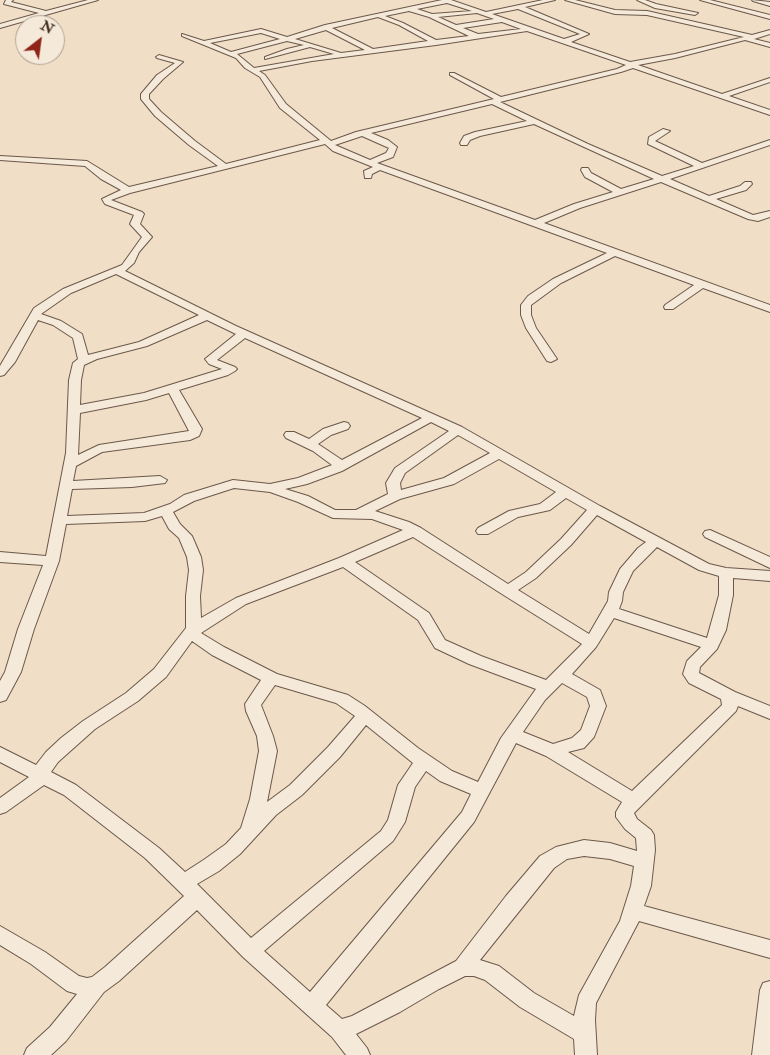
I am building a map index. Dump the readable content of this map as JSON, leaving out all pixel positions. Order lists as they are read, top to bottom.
{
  "north": "top right"
}
